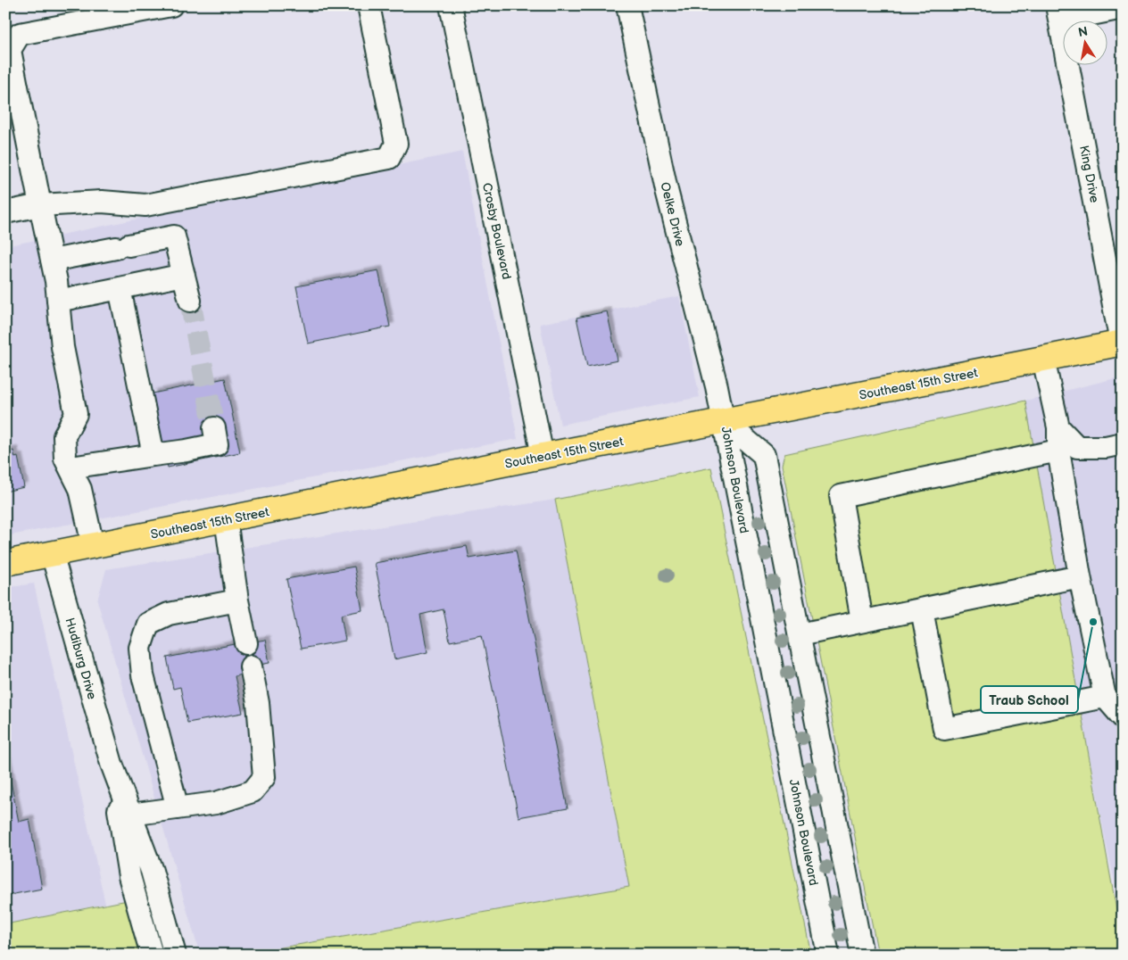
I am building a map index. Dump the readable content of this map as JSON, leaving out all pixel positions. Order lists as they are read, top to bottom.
{
  "streets": {
    "main road": ["Southeast 15th Street"],
    "street": [
      "King Drive",
      "Oelke Drive",
      "Crosby Boulevard",
      "Johnson Boulevard",
      "Hudiburg Drive"
    ]
  },
  "crossings": [
    ["King Drive", "Southeast 15th Street"],
    ["Oelke Drive", "Southeast 15th Street"],
    ["Oelke Drive", "Johnson Boulevard"],
    ["Crosby Boulevard", "Southeast 15th Street"],
    ["Southeast 15th Street", "Johnson Boulevard"],
    ["Southeast 15th Street", "Hudiburg Drive"]
  ],
  "places": ["Traub School"],
  "north": "top"
}
